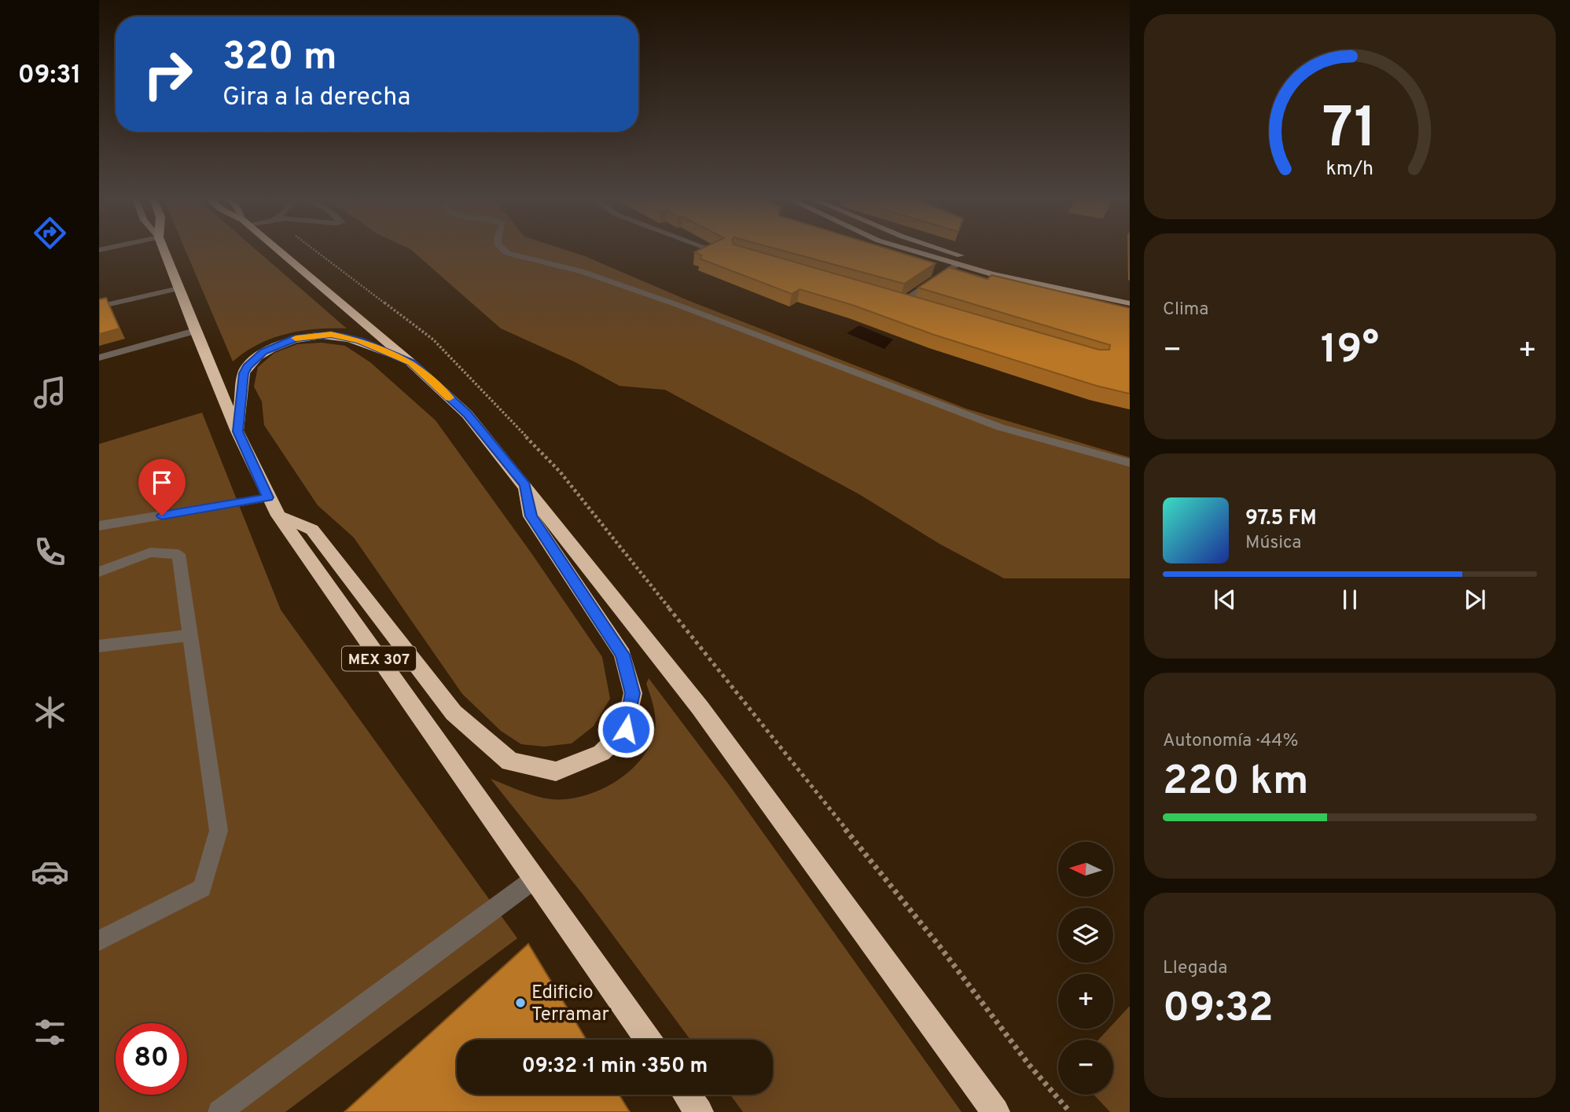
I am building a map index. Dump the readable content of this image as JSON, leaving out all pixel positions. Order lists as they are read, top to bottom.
{
  "streets": {
    "highway": ["MEX 307"]
  },
  "places": ["Edificio Terramar"],
  "north": "left",
  "page": {
    "tabs": "09:31",
    "turn": ["320 m", "Gira a la derecha"],
    "tile": [
      "Clima",
      ["Autonomía · 44%", "220 km"],
      ["Llegada", "09:32"]
    ],
    "heat": ["−", "19°", "+"],
    "song": ["97.5 FM", "Música"],
    "map_buttons": ["+", "−"],
    "limit": "80",
    "trip": "09:32 · 1 min · 350 m",
    "gauge": ["71", "km/h"]
  }
}
